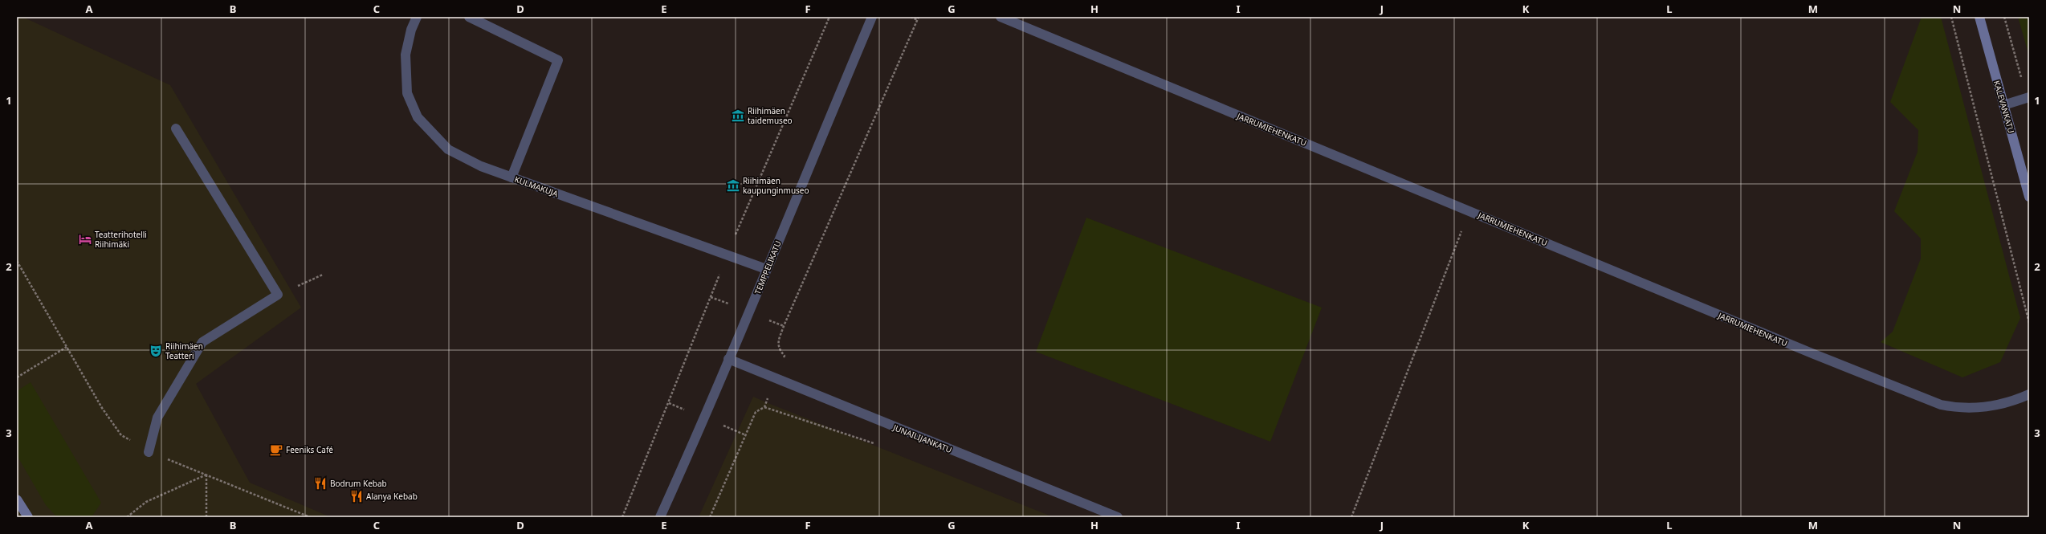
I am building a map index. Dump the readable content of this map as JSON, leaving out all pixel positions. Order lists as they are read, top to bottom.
{
  "streets": {
    "street": [
      "KALEVANKATU",
      "JARRUMIEHENKATU",
      "KULMAKUJA",
      "TEMPPELIKATU",
      "JUNAILIJANKATU"
    ]
  },
  "crossings": [
    ["KULMAKUJA", "TEMPPELIKATU"],
    ["TEMPPELIKATU", "JUNAILIJANKATU"]
  ],
  "places": {
    "museum": ["Riihimäen taidemuseo", "Riihimäen kaupunginmuseo"],
    "hotel": ["Teatterihotelli Riihimäki"],
    "theatre": ["Riihimäen Teatteri"],
    "cafe": ["Feeniks Café"],
    "restaurant": ["Bodrum Kebab", "Alanya Kebab"]
  },
  "grid": {
    "columns": [
      "A",
      "B",
      "C",
      "D",
      "E",
      "F",
      "G",
      "H",
      "I",
      "J",
      "K",
      "L",
      "M",
      "N"
    ],
    "rows": ["1", "2", "3"]
  }
}
